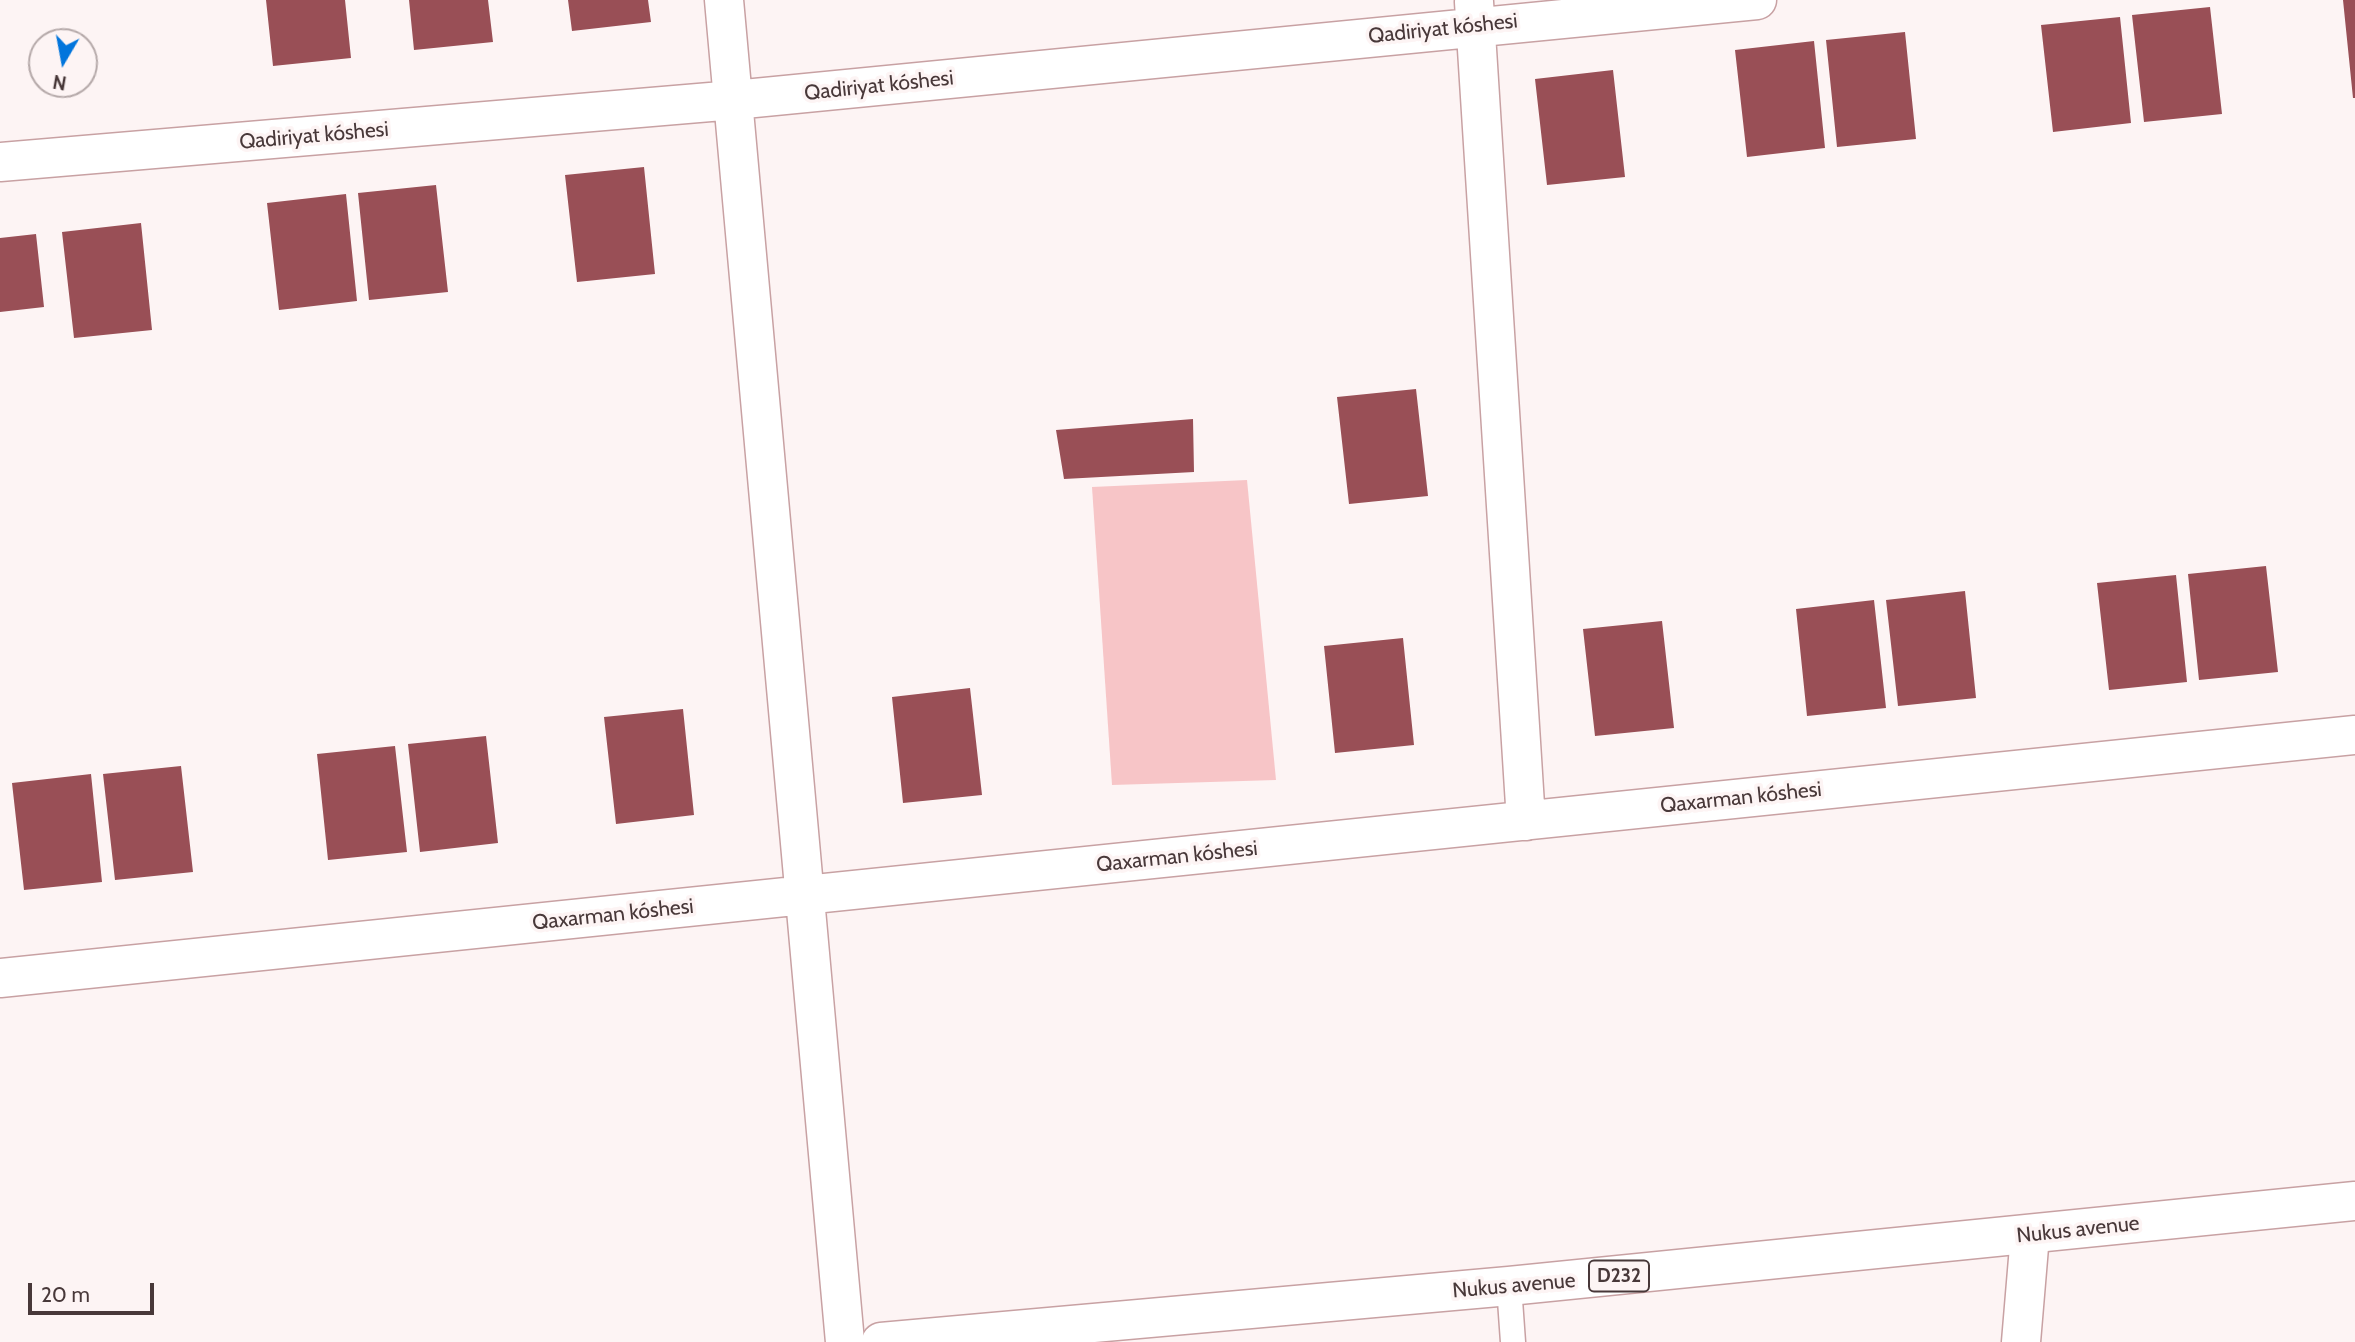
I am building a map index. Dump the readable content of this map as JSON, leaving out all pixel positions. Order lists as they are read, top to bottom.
{
  "streets": {
    "street": [
      "Qadiriyat kóshesi",
      "Qaxarman kóshesi",
      "Nukus avenue",
      "D232"
    ]
  },
  "scale_bar": "20 m",
  "north": "bottom"
}
